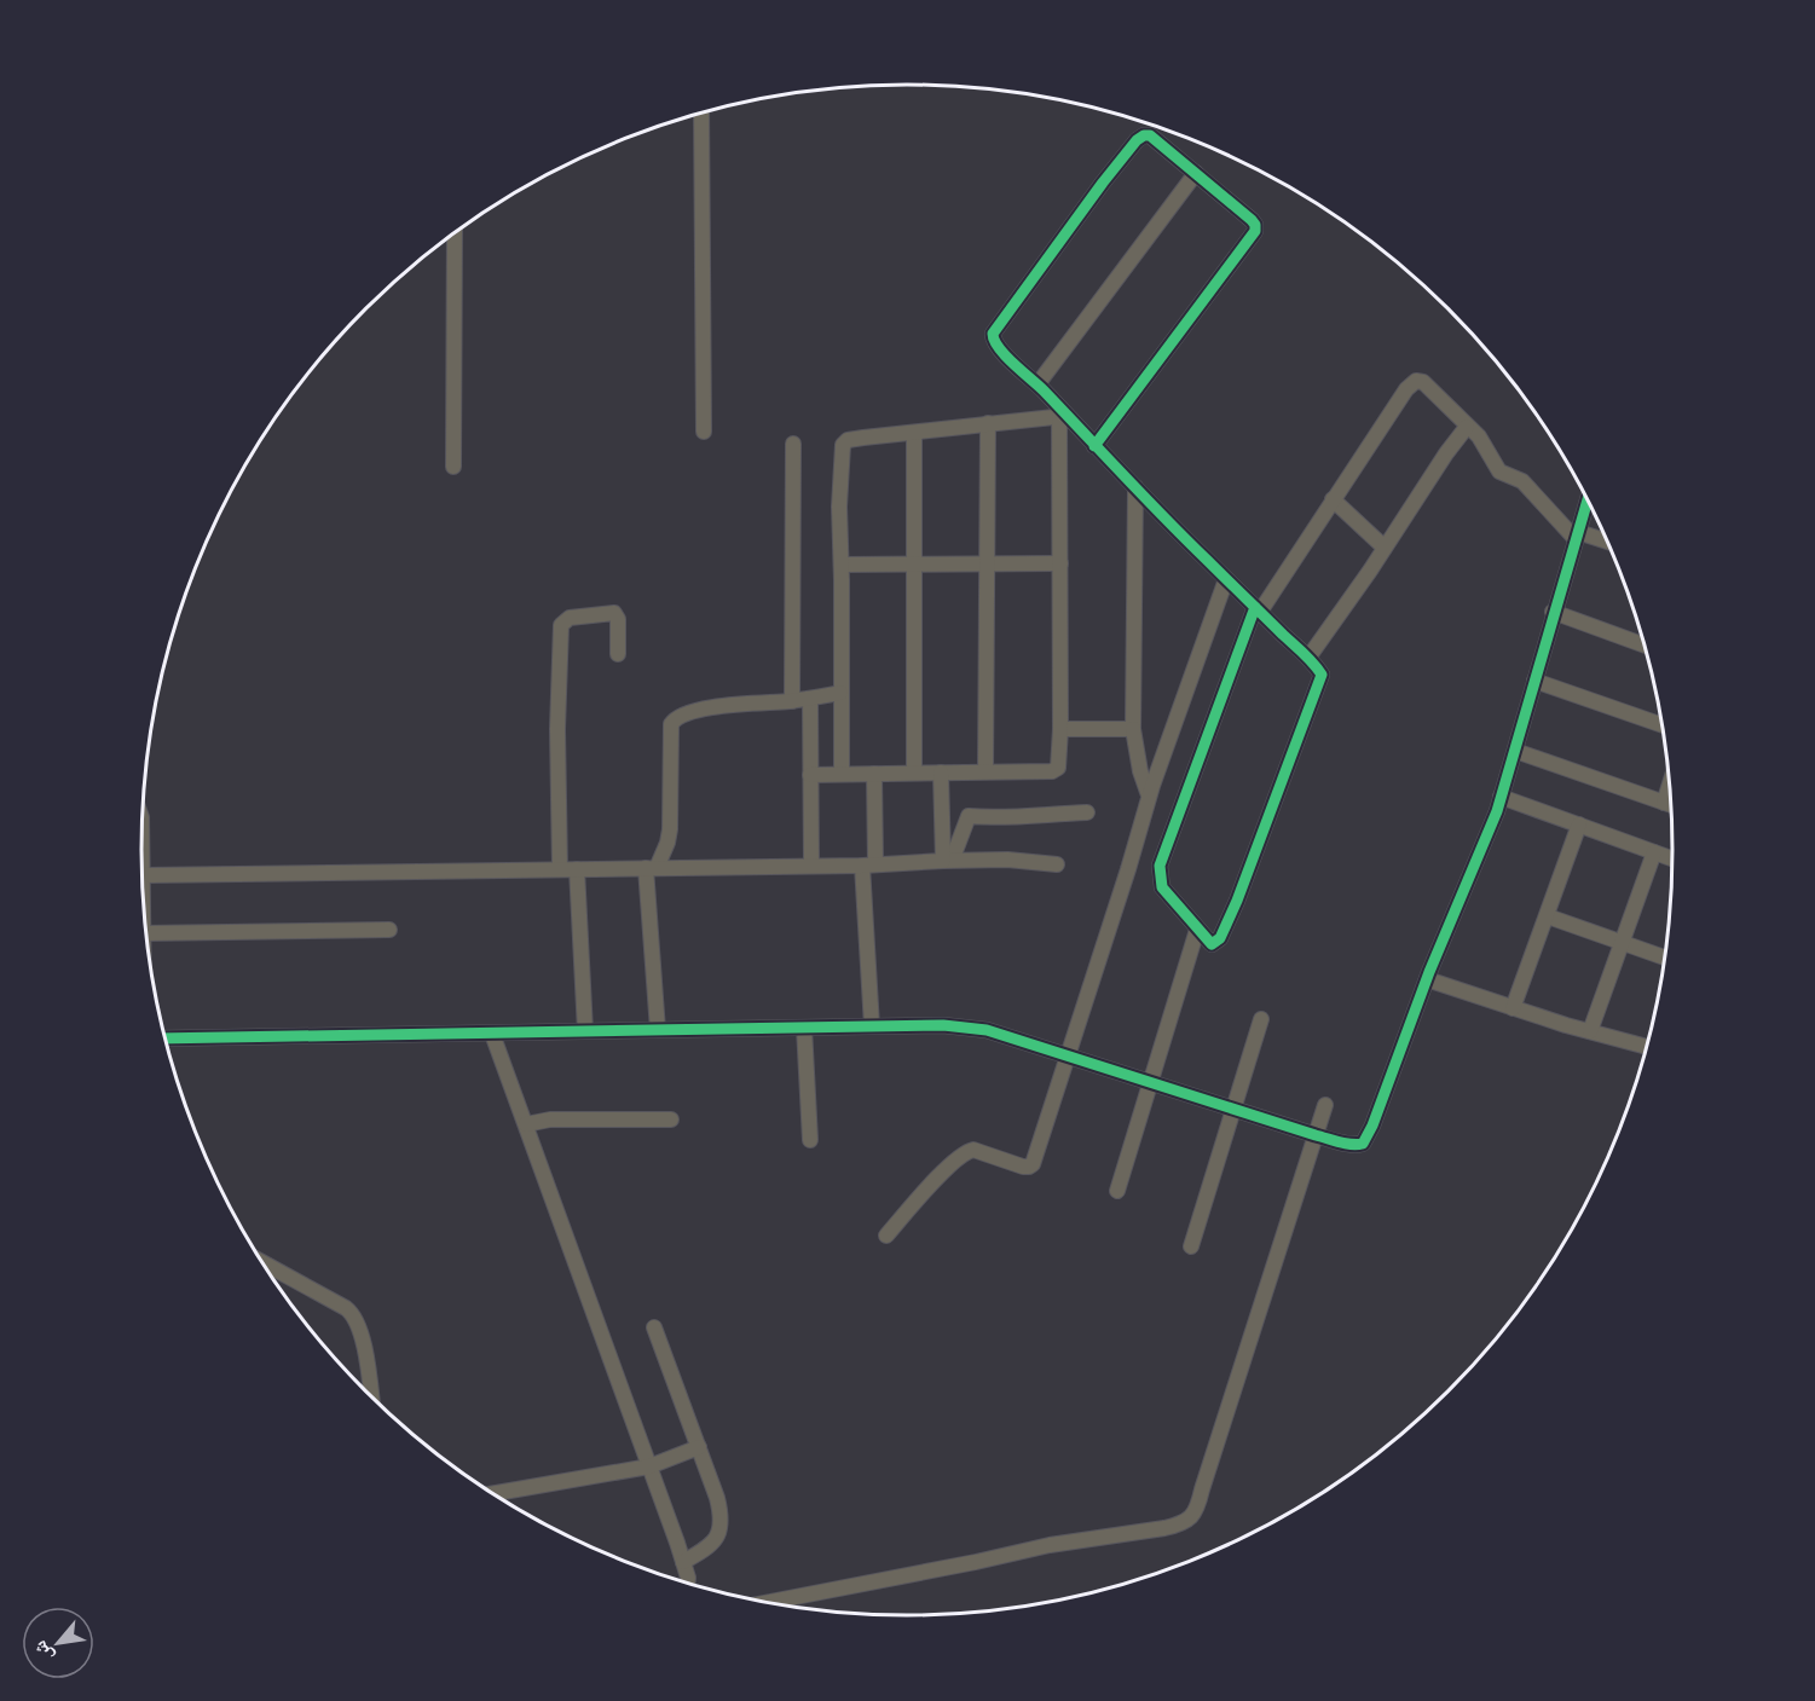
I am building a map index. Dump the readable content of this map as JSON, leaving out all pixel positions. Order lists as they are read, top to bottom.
{
  "north": "bottom left"
}
